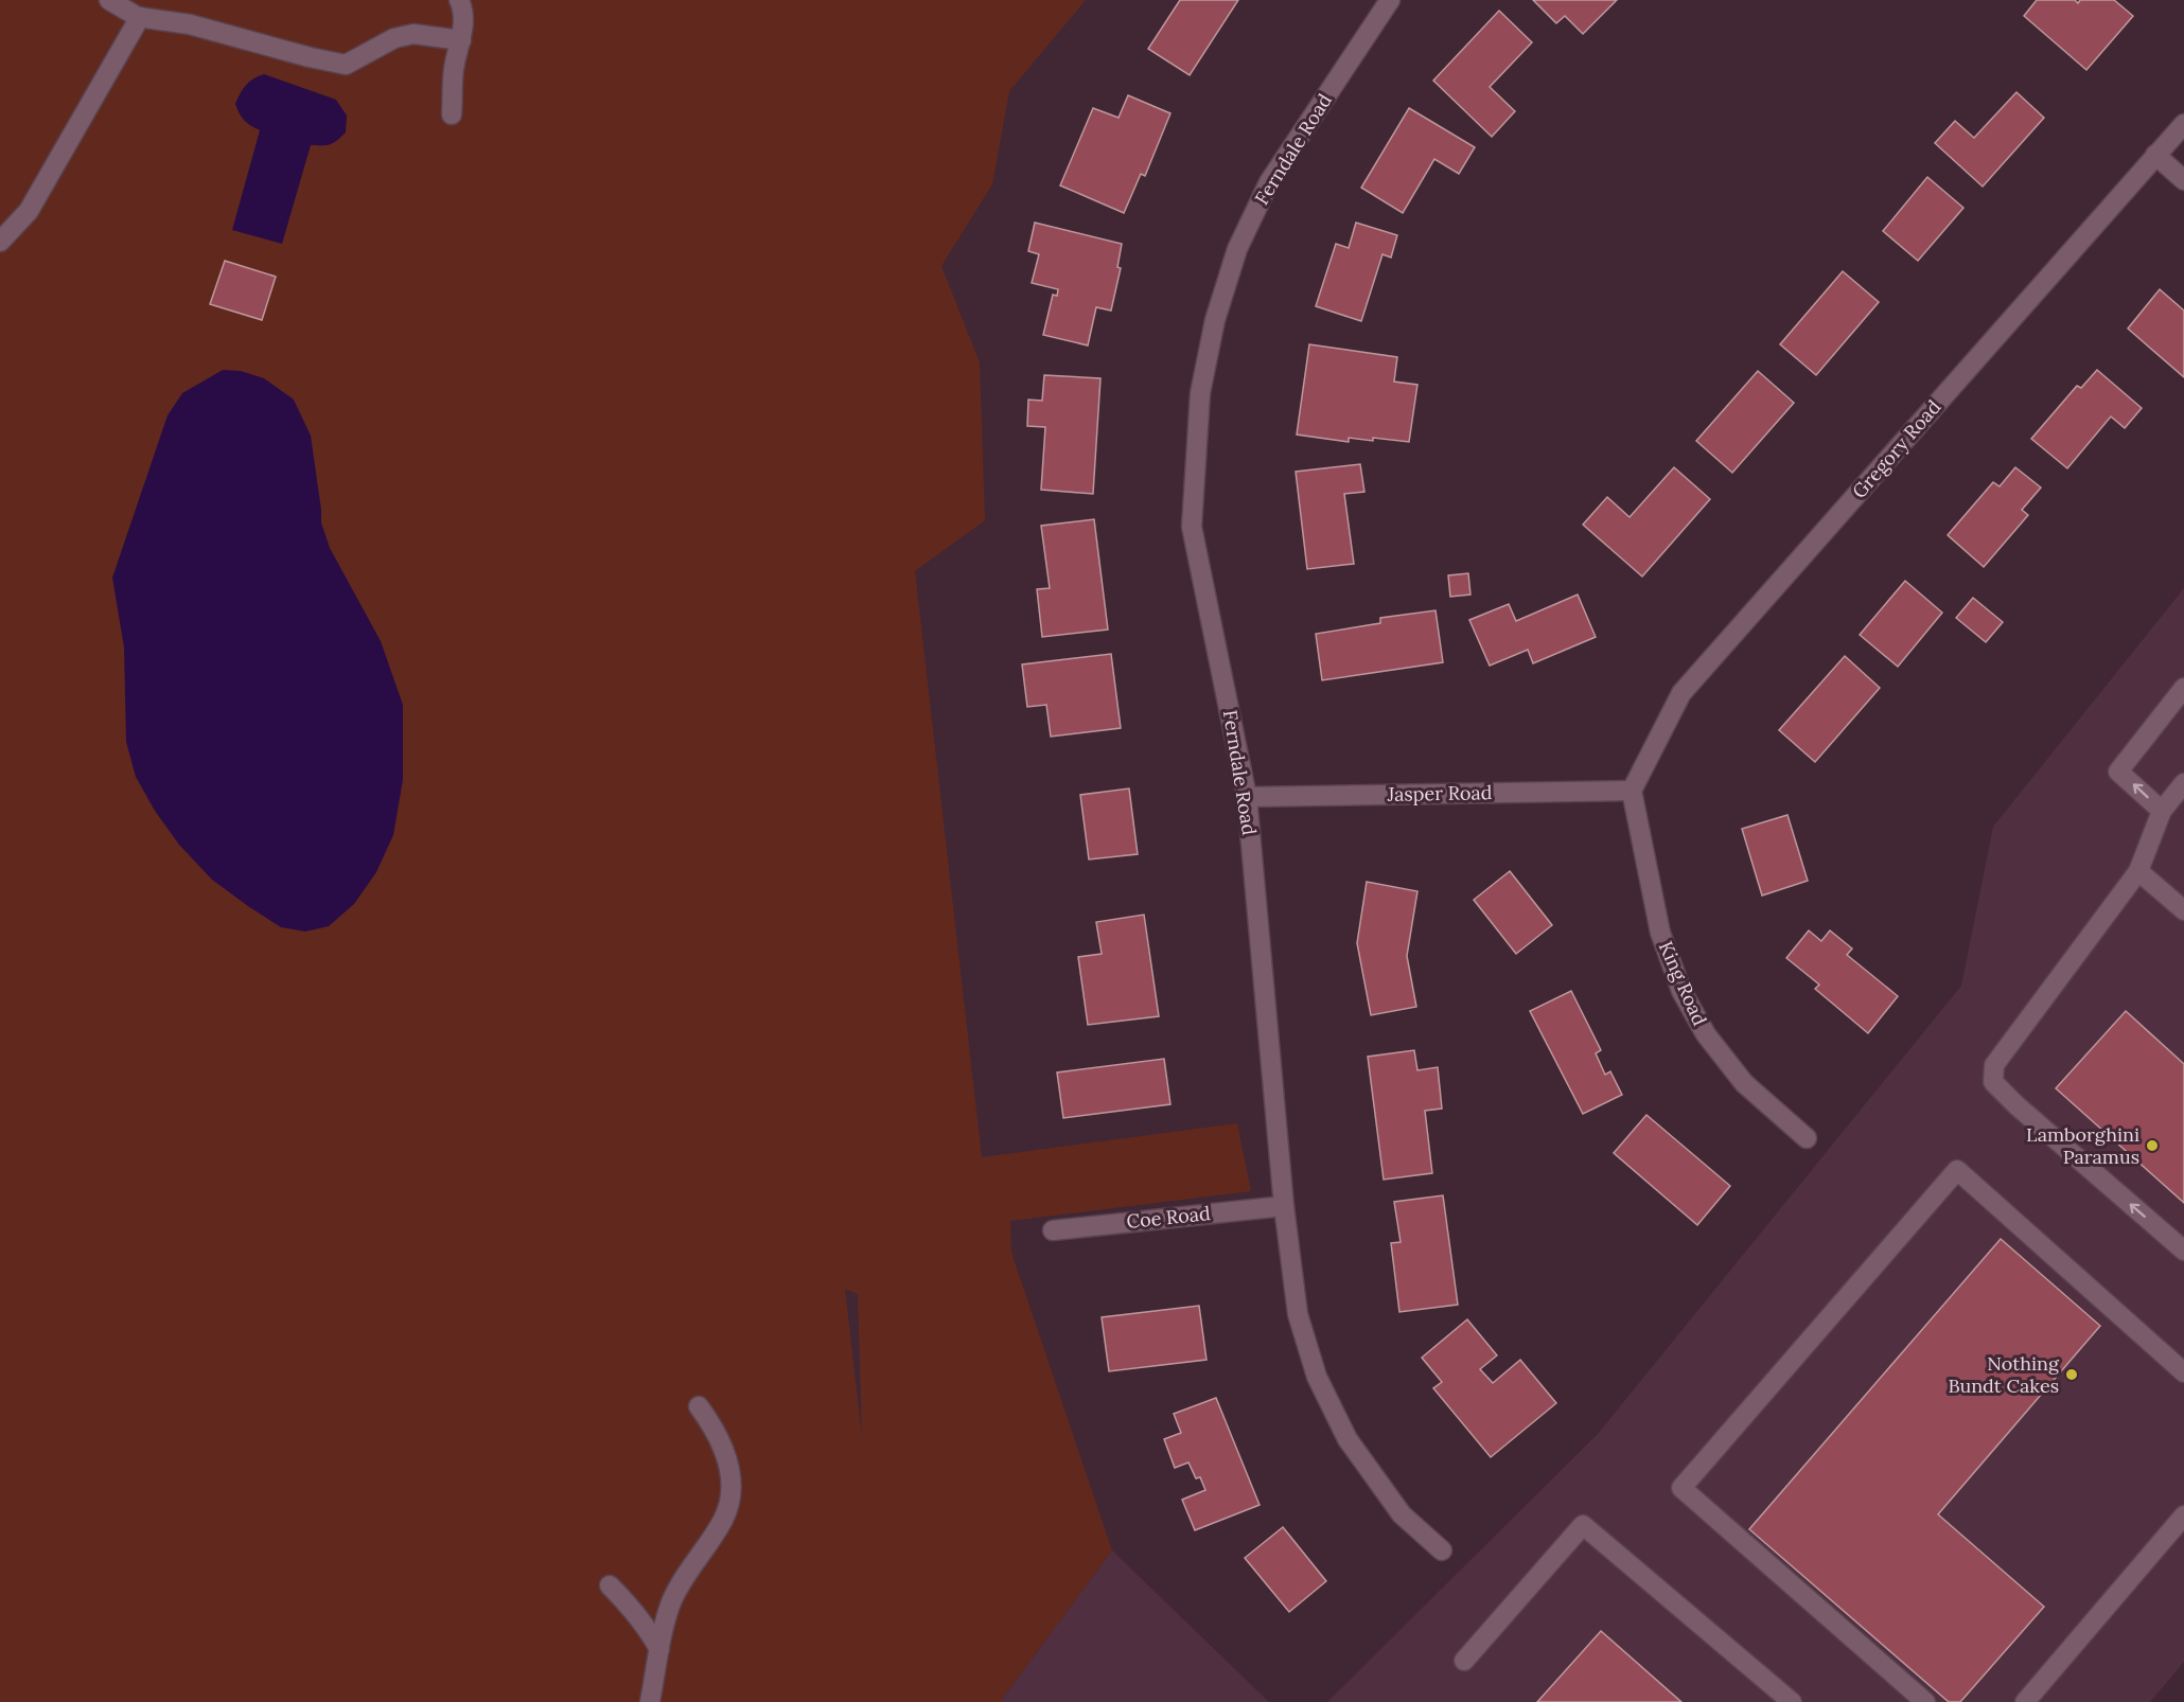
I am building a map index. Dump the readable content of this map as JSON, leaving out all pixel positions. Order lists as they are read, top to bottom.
{
  "streets": {
    "street": [
      "Ferndale Road",
      "Gregory Road",
      "Jasper Road",
      "King Road",
      "Coe Road"
    ]
  },
  "crossings": [
    ["Ferndale Road", "Jasper Road"],
    ["Ferndale Road", "Coe Road"],
    ["Gregory Road", "Jasper Road"],
    ["Gregory Road", "King Road"],
    ["Jasper Road", "King Road"]
  ],
  "places": ["Lamborghini Paramus", "Nothing Bundt Cakes"]
}
